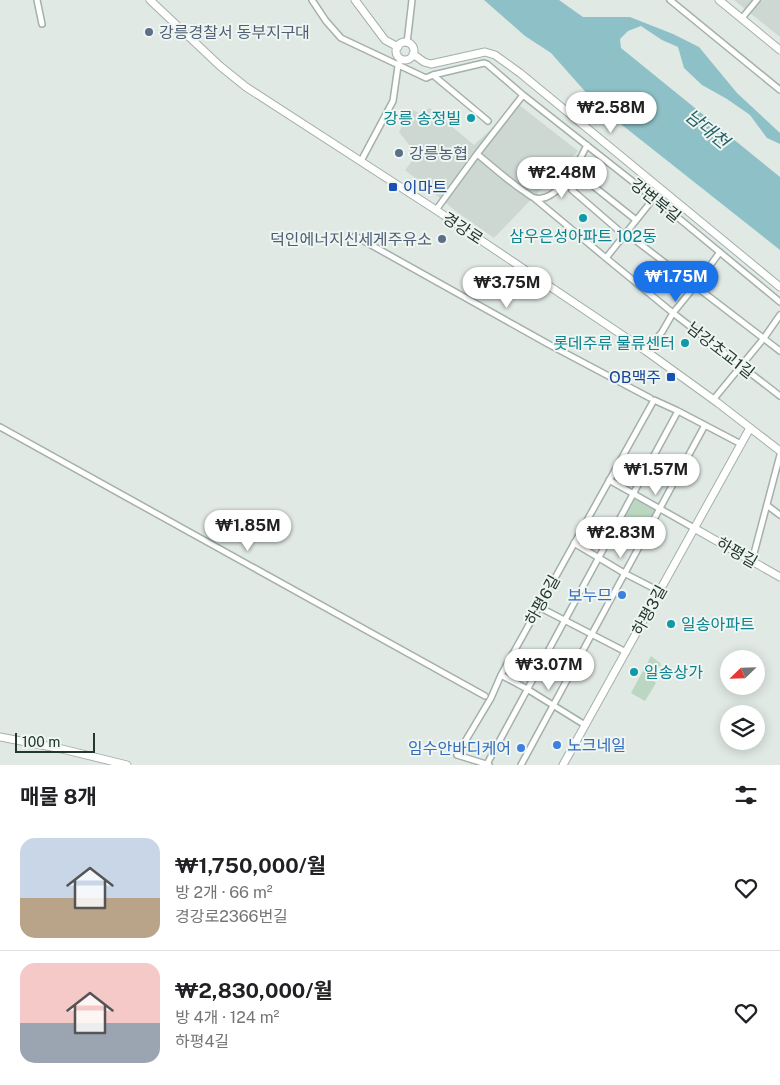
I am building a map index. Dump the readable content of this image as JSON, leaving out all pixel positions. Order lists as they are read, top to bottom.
{
  "streets": {
    "street": [
      "강변북길",
      "경강로",
      "남강초교1길",
      "하평길",
      "하평6길",
      "하평3길"
    ]
  },
  "crossings": [
    ["경강로", "하평3길"],
    ["하평길", "하평3길"],
    ["하평6길", "하평3길"]
  ],
  "water": ["남대천"],
  "places": {
    "other": [
      "강릉경찰서 동부지구대",
      "강릉 송정빌",
      "강릉농협",
      "삼우은성아파트 102동",
      "덕인에너지신세게주유소",
      "롯데주류 물류센터",
      "보누므",
      "일송아파트",
      "일송상가",
      "노크네일",
      "임수안바디케어"
    ],
    "transit": ["이마트", "OB맥주"]
  },
  "scale_bar": "100 m",
  "north": "bottom left",
  "page": {
    "price": [
      "₩2.58M",
      "₩2.48M",
      "₩1.75M",
      "₩3.75M",
      "₩1.57M",
      "₩1.85M",
      "₩2.83M",
      "₩3.07M"
    ],
    "scale": "100 m",
    "heading": "매물 8개",
    "list": [
      {
        "name": "₩1,750,000/월",
        "note": "방 2개 · 66 m² · 경강로2366번길"
      },
      {
        "name": "₩2,830,000/월",
        "note": "방 4개 · 124 m² · 하평4길"
      }
    ]
  }
}
